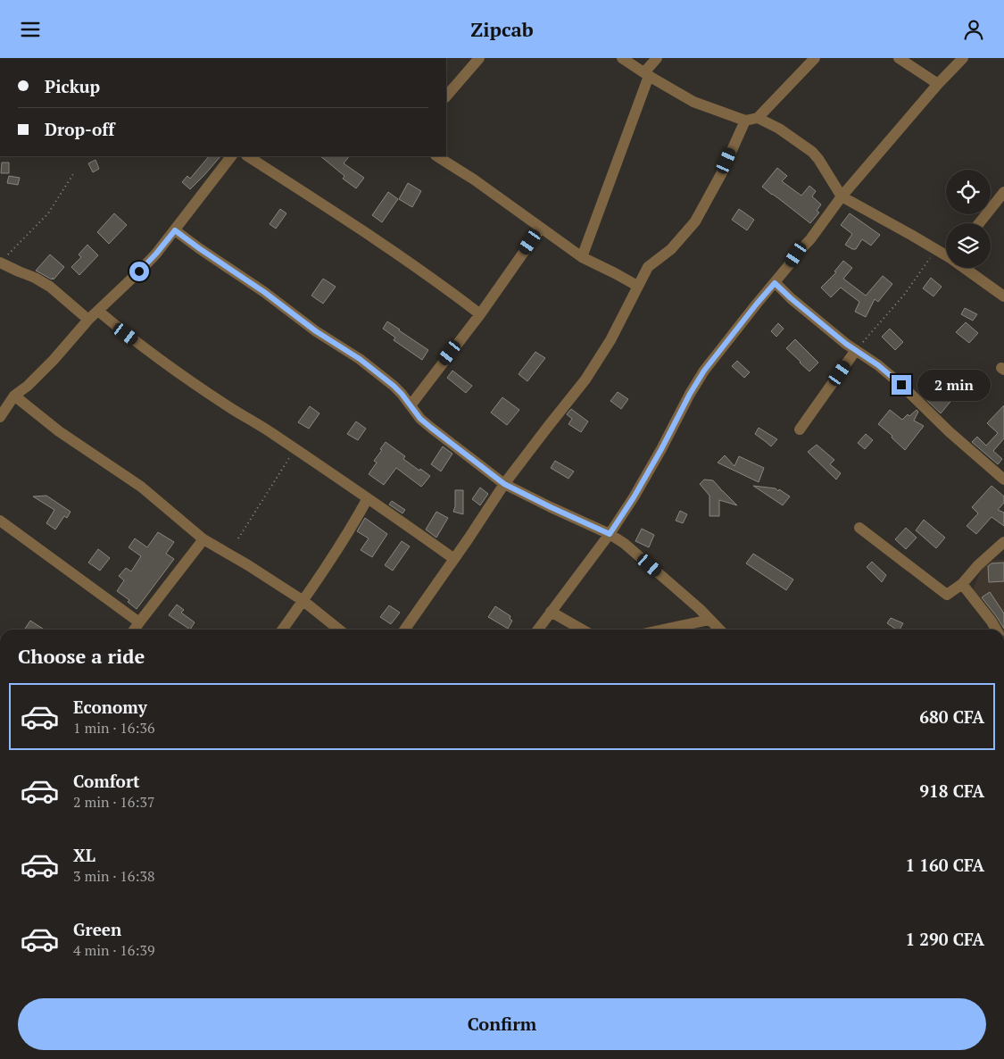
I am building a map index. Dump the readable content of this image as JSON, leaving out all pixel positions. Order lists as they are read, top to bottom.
{
  "page": {
    "header": "Zipcab",
    "banner": ["Pickup", "Drop-off"],
    "bubble": "2 min",
    "heading": "Choose a ride",
    "list": [
      {
        "name": "Economy",
        "note": "1 min · 16:36",
        "value": "680 CFA"
      },
      {
        "name": "Comfort",
        "note": "2 min · 16:37",
        "value": "918 CFA"
      },
      {
        "name": "XL",
        "note": "3 min · 16:38",
        "value": "1 160 CFA"
      },
      {
        "name": "Green",
        "note": "4 min · 16:39",
        "value": "1 290 CFA"
      }
    ],
    "buttons": "Confirm"
  }
}
